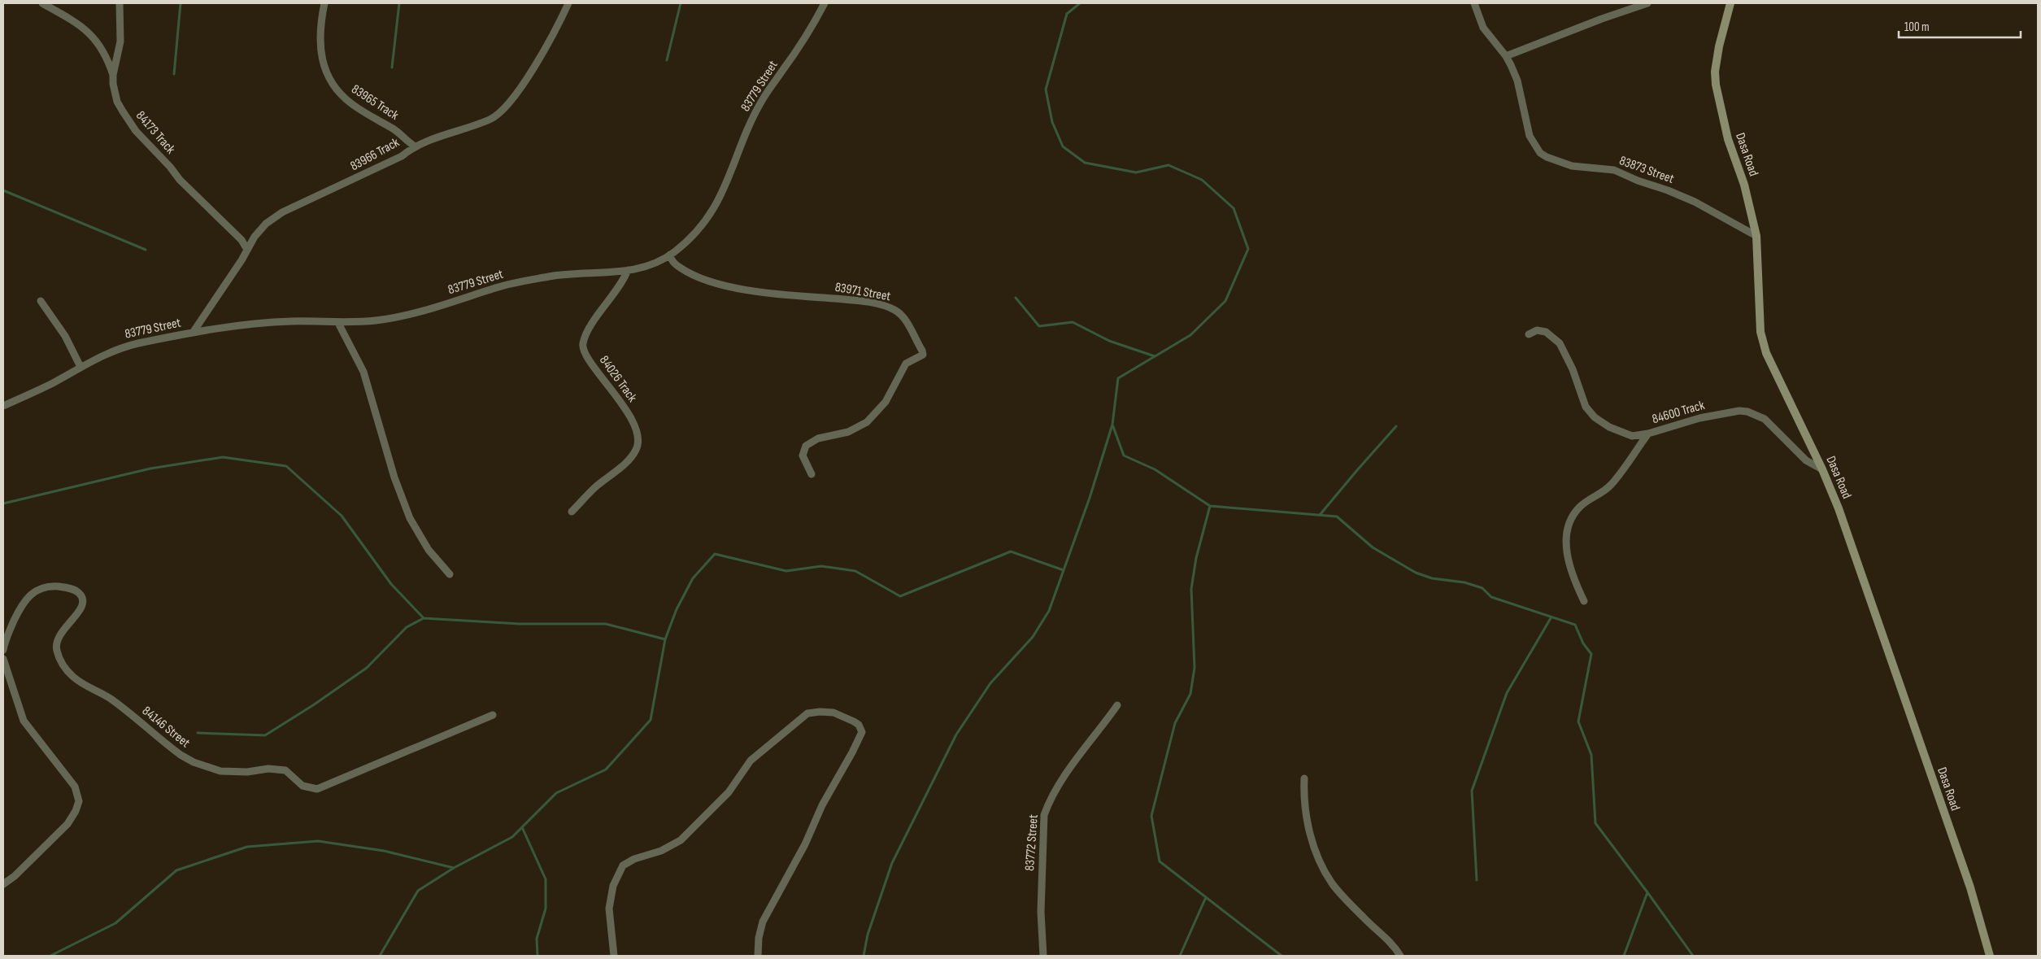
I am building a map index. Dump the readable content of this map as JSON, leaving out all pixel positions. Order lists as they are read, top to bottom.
{
  "streets": {
    "street": [
      "83779 Street",
      "83965 Track",
      "84173 Track",
      "83966 Track",
      "Dasa Road",
      "83873 Street",
      "83971 Street",
      "84026 Track",
      "84600 Track",
      "84146 Street",
      "83772 Street"
    ]
  },
  "crossings": [
    ["83779 Street", "83966 Track"],
    ["83779 Street", "83971 Street"],
    ["83779 Street", "84026 Track"],
    ["83965 Track", "83966 Track"],
    ["84173 Track", "83966 Track"],
    ["Dasa Road", "83873 Street"],
    ["Dasa Road", "84600 Track"]
  ],
  "scale_bar": "100 m"
}
